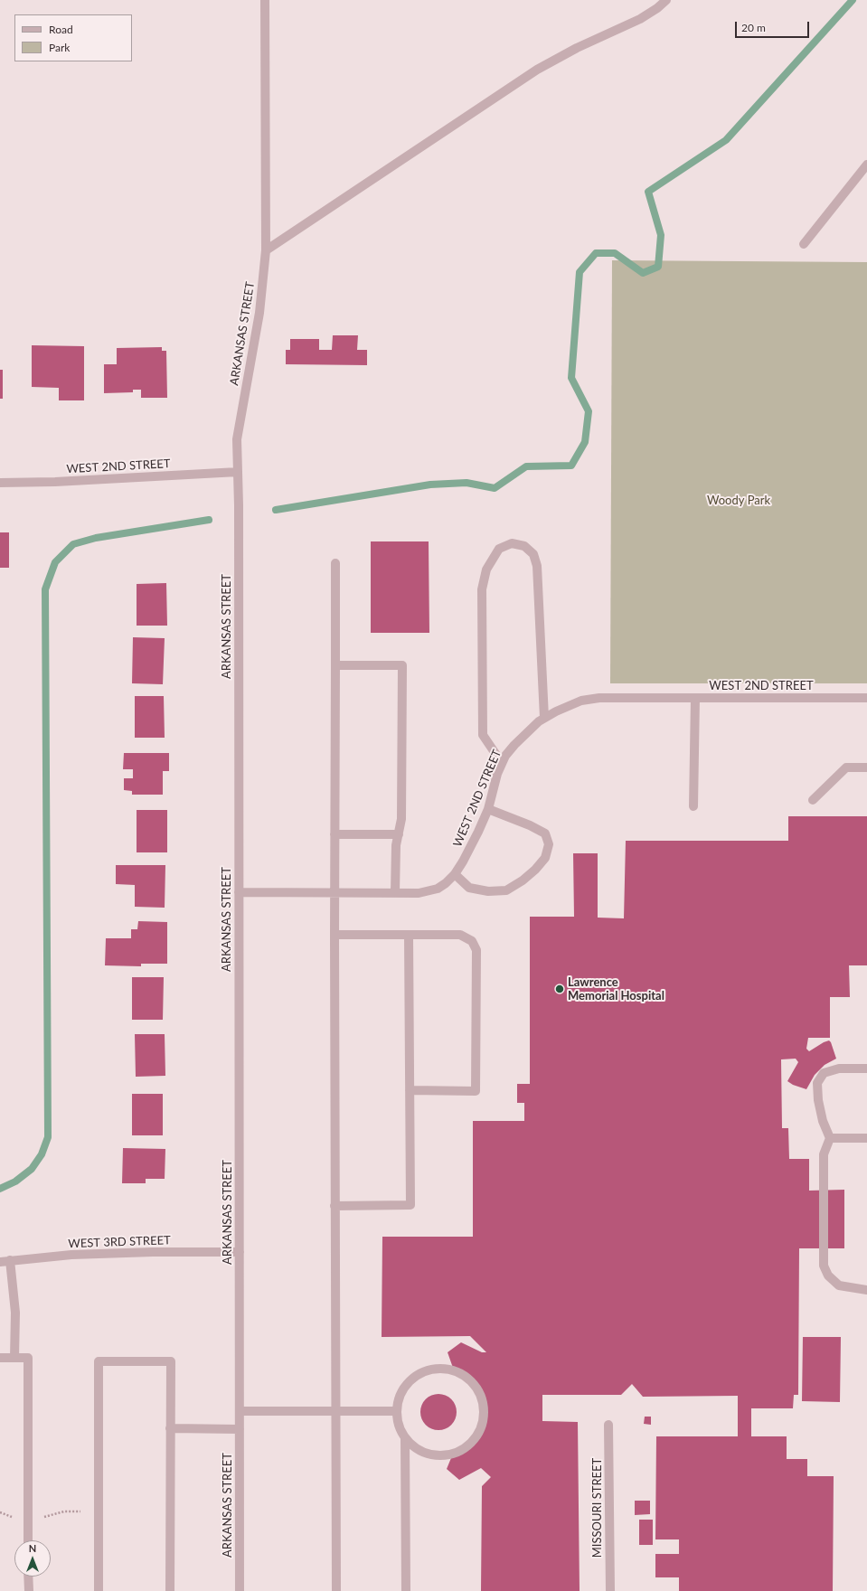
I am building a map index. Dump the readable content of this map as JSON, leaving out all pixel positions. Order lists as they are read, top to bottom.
{
  "streets": {
    "street": [
      "ARKANSAS STREET",
      "WEST 2ND STREET",
      "WEST 3RD STREET",
      "MISSOURI STREET"
    ]
  },
  "crossings": [
    ["ARKANSAS STREET", "WEST 2ND STREET"],
    ["ARKANSAS STREET", "WEST 3RD STREET"]
  ],
  "parks": ["Woody Park"],
  "places": ["Lawrence Memorial Hospital"],
  "legend": ["Road", "Park"],
  "scale_bar": "20 m",
  "north": "top"
}
